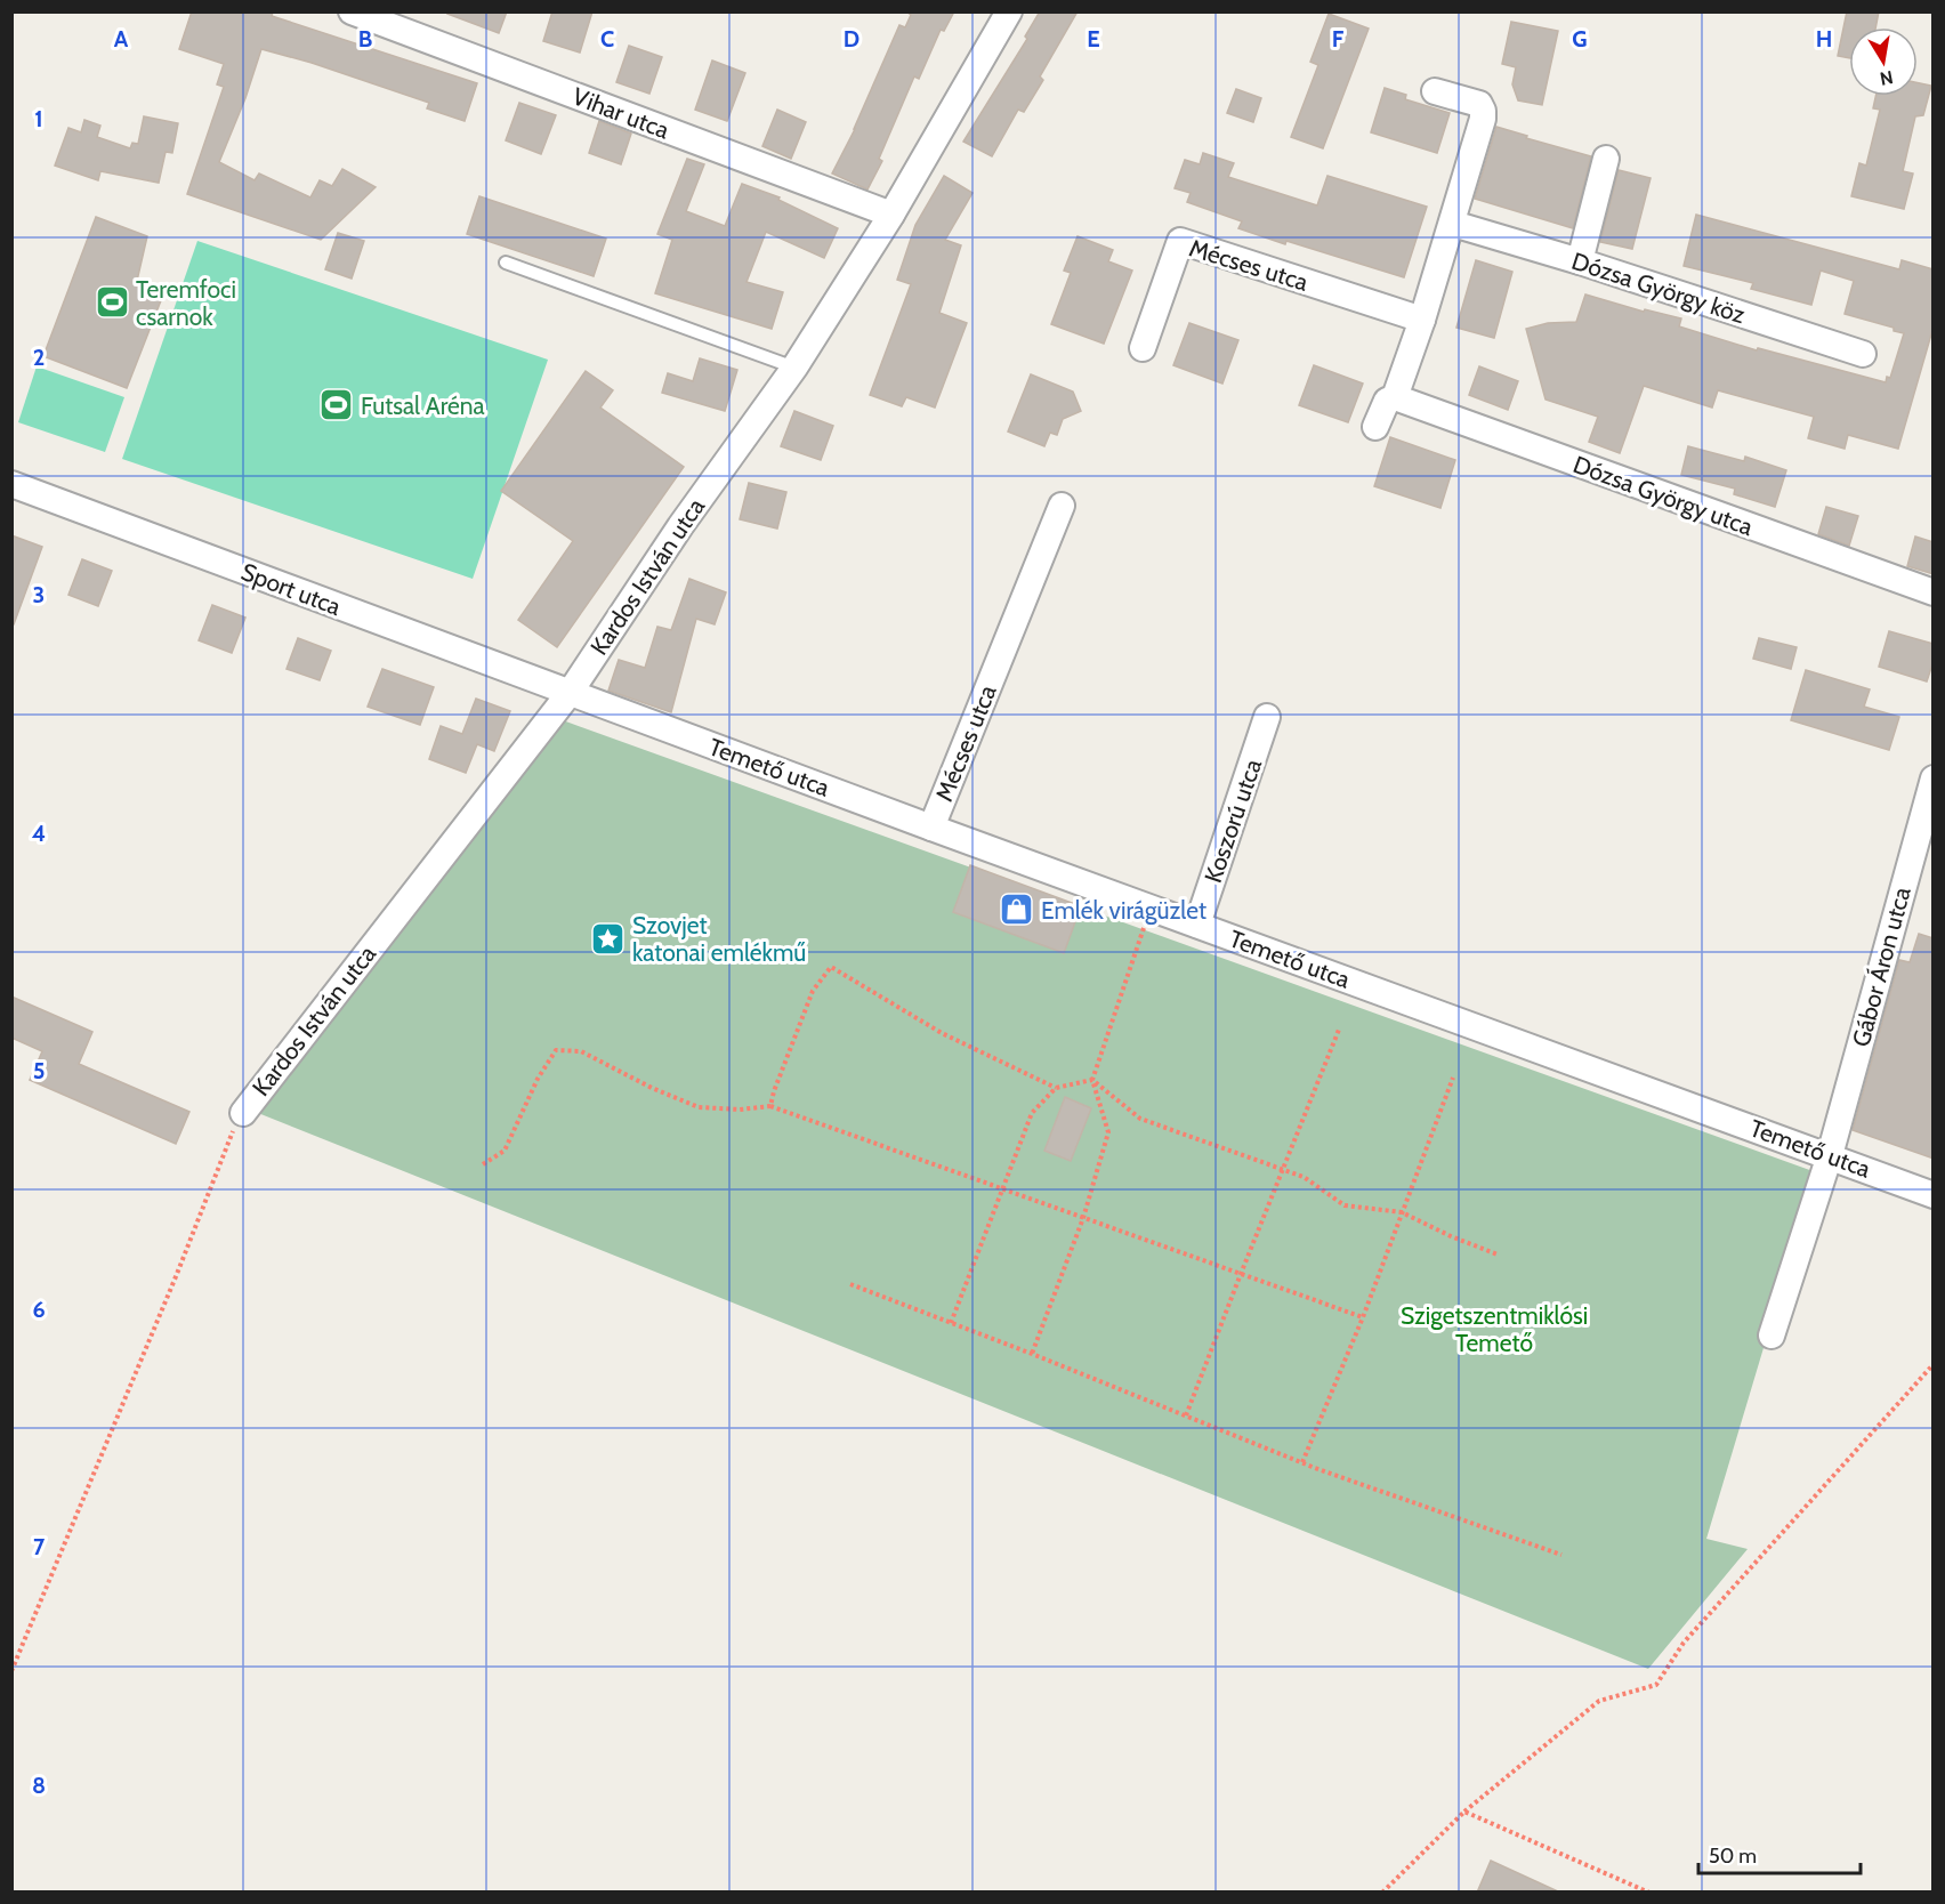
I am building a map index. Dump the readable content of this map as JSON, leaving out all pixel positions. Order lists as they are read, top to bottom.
{
  "streets": {
    "street": [
      "Vihar utca",
      "Mécses utca",
      "Dózsa György köz",
      "Dózsa György utca",
      "Kardos István utca",
      "Sport utca",
      "Temető utca",
      "Koszorú utca",
      "Gábor Áron utca"
    ]
  },
  "crossings": [
    ["Vihar utca", "Kardos István utca"],
    ["Mécses utca", "Temető utca"],
    ["Kardos István utca", "Sport utca"],
    ["Kardos István utca", "Temető utca"],
    ["Sport utca", "Temető utca"],
    ["Temető utca", "Koszorú utca"],
    ["Temető utca", "Gábor Áron utca"]
  ],
  "parks": ["Szigetszentmiklósi Temető"],
  "places": {
    "sports": ["Teremfoci csarnok", "Futsal Aréna"],
    "shop": ["Emlék virágüzlet"],
    "place": ["Szovjet katonai emlékmű"]
  },
  "scale_bar": "50 m",
  "north": "bottom",
  "grid": {
    "columns": [
      "A",
      "B",
      "C",
      "D",
      "E",
      "F",
      "G",
      "H"
    ],
    "rows": [
      "1",
      "2",
      "3",
      "4",
      "5",
      "6",
      "7",
      "8"
    ]
  }
}
